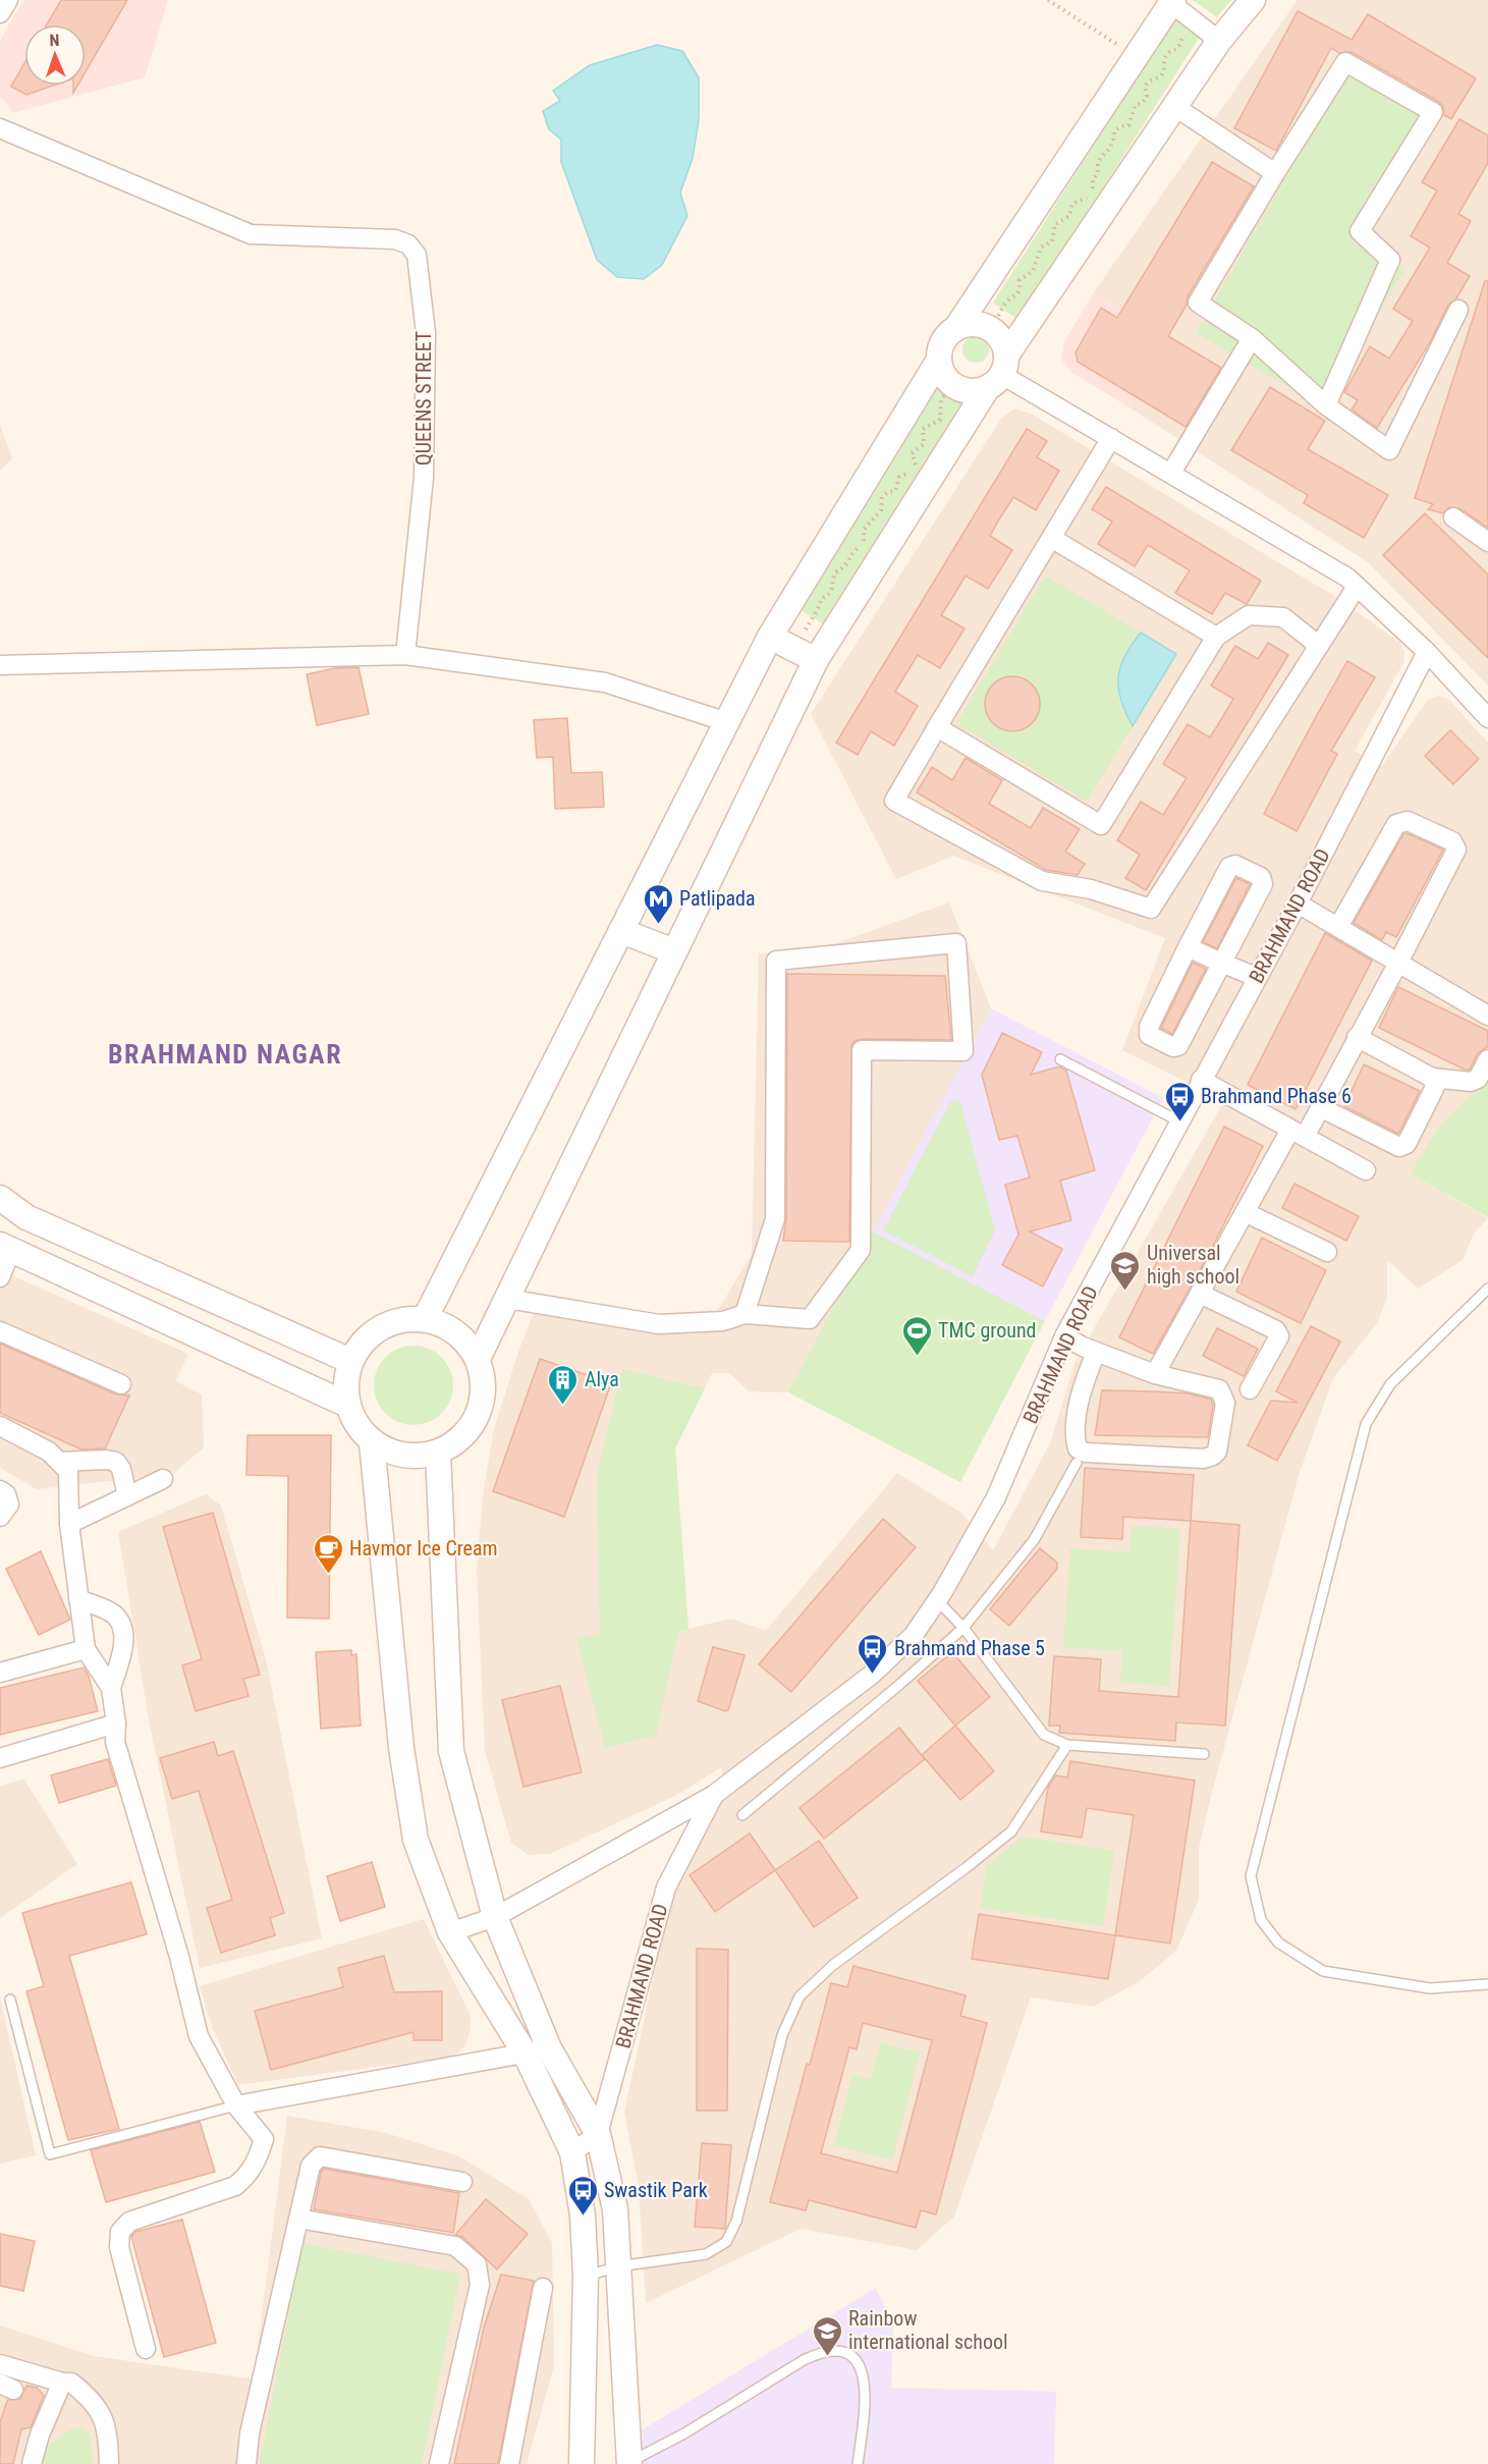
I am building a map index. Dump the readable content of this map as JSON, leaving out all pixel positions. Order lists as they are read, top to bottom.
{
  "streets": {
    "street": ["QUEENS STREET", "BRAHMAND ROAD"]
  },
  "districts": ["BRAHMAND NAGAR"],
  "places": {
    "metro station": ["Patlipada"],
    "bus stop": ["Brahmand Phase 6", "Brahmand Phase 5", "Swastik Park"],
    "school or university": ["Universal high school", "Rainbow international school"],
    "sports": ["TMC ground"],
    "building": ["Alya"],
    "cafe": ["Havmor Ice Cream"]
  },
  "north": "top"
}
